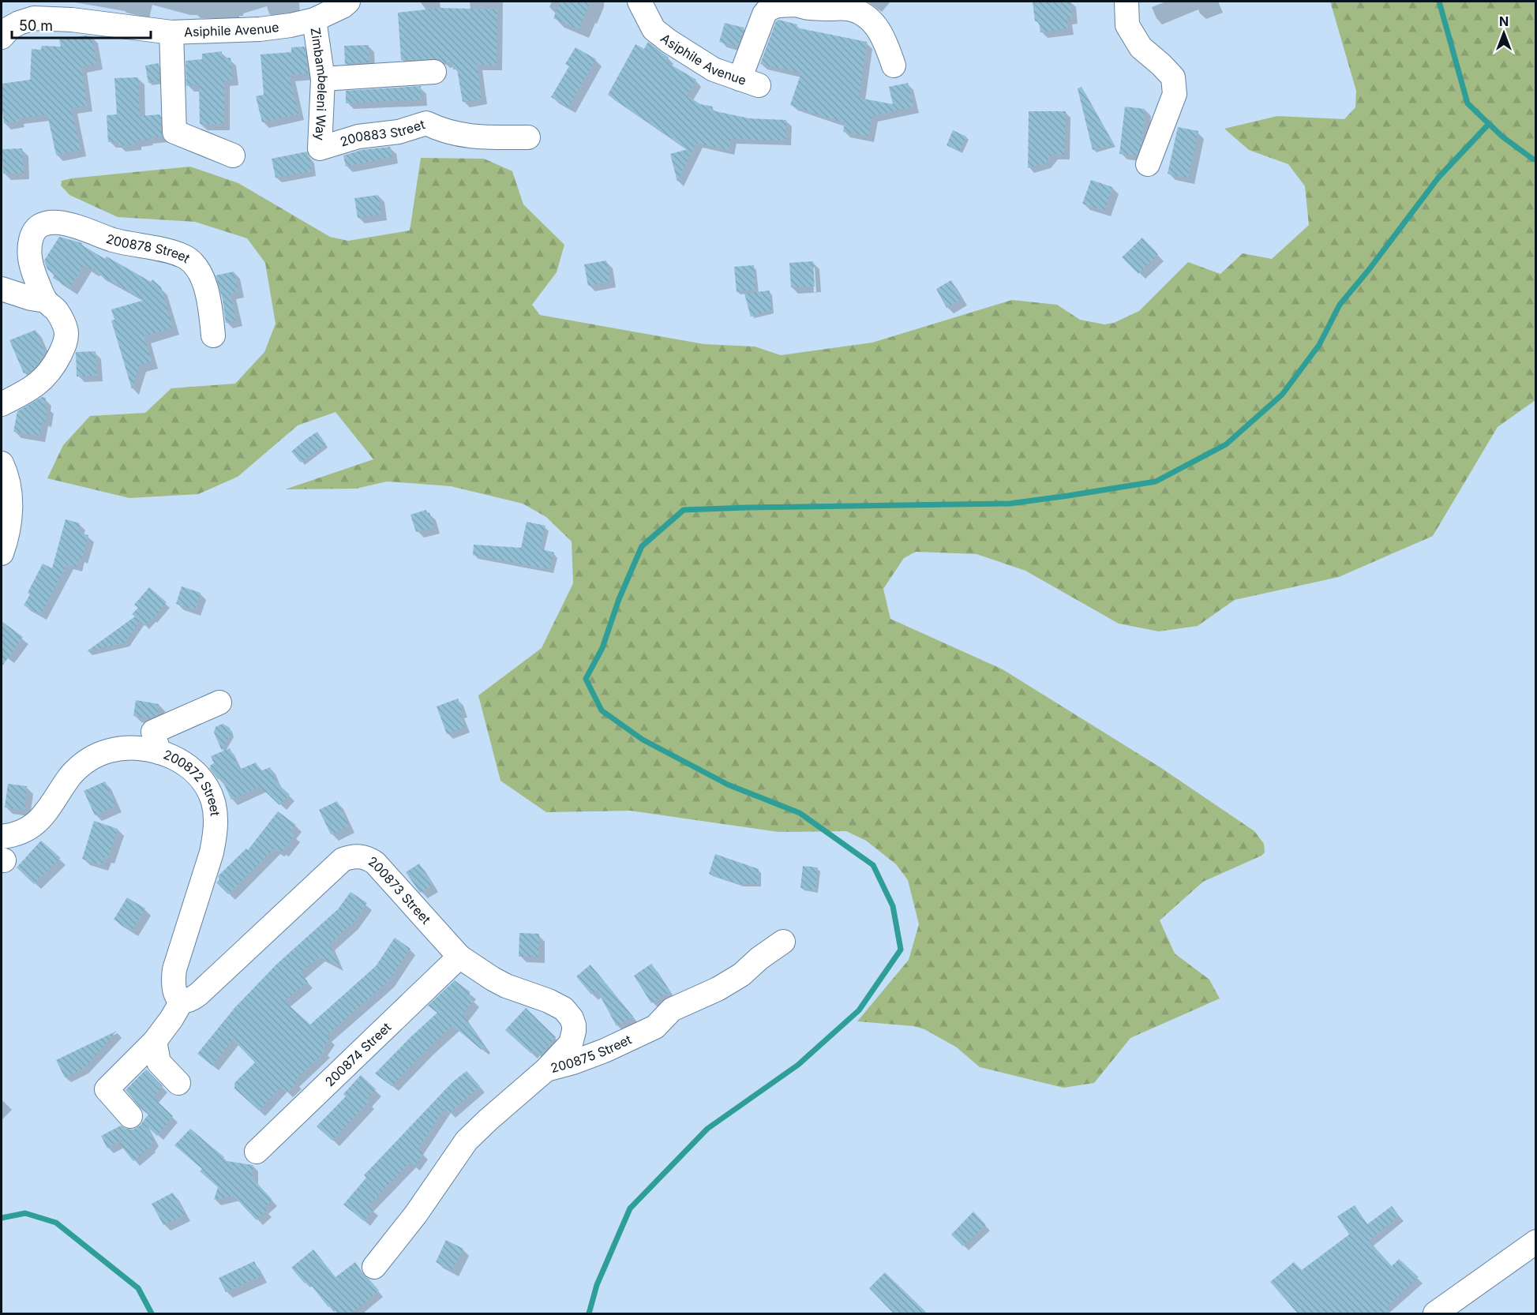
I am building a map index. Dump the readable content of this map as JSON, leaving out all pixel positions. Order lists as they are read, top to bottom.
{
  "streets": {
    "street": [
      "Asiphile Avenue",
      "Zimbambeleni Way",
      "200883 Street",
      "200878 Street",
      "200872 Street",
      "200873 Street",
      "200875 Street",
      "200874 Street"
    ]
  },
  "crossings": [
    ["Asiphile Avenue", "Zimbambeleni Way"],
    ["Zimbambeleni Way", "200883 Street"],
    ["200872 Street", "200873 Street"],
    ["200873 Street", "200875 Street"],
    ["200873 Street", "200874 Street"]
  ],
  "scale_bar": "50 m",
  "north": "top"
}
